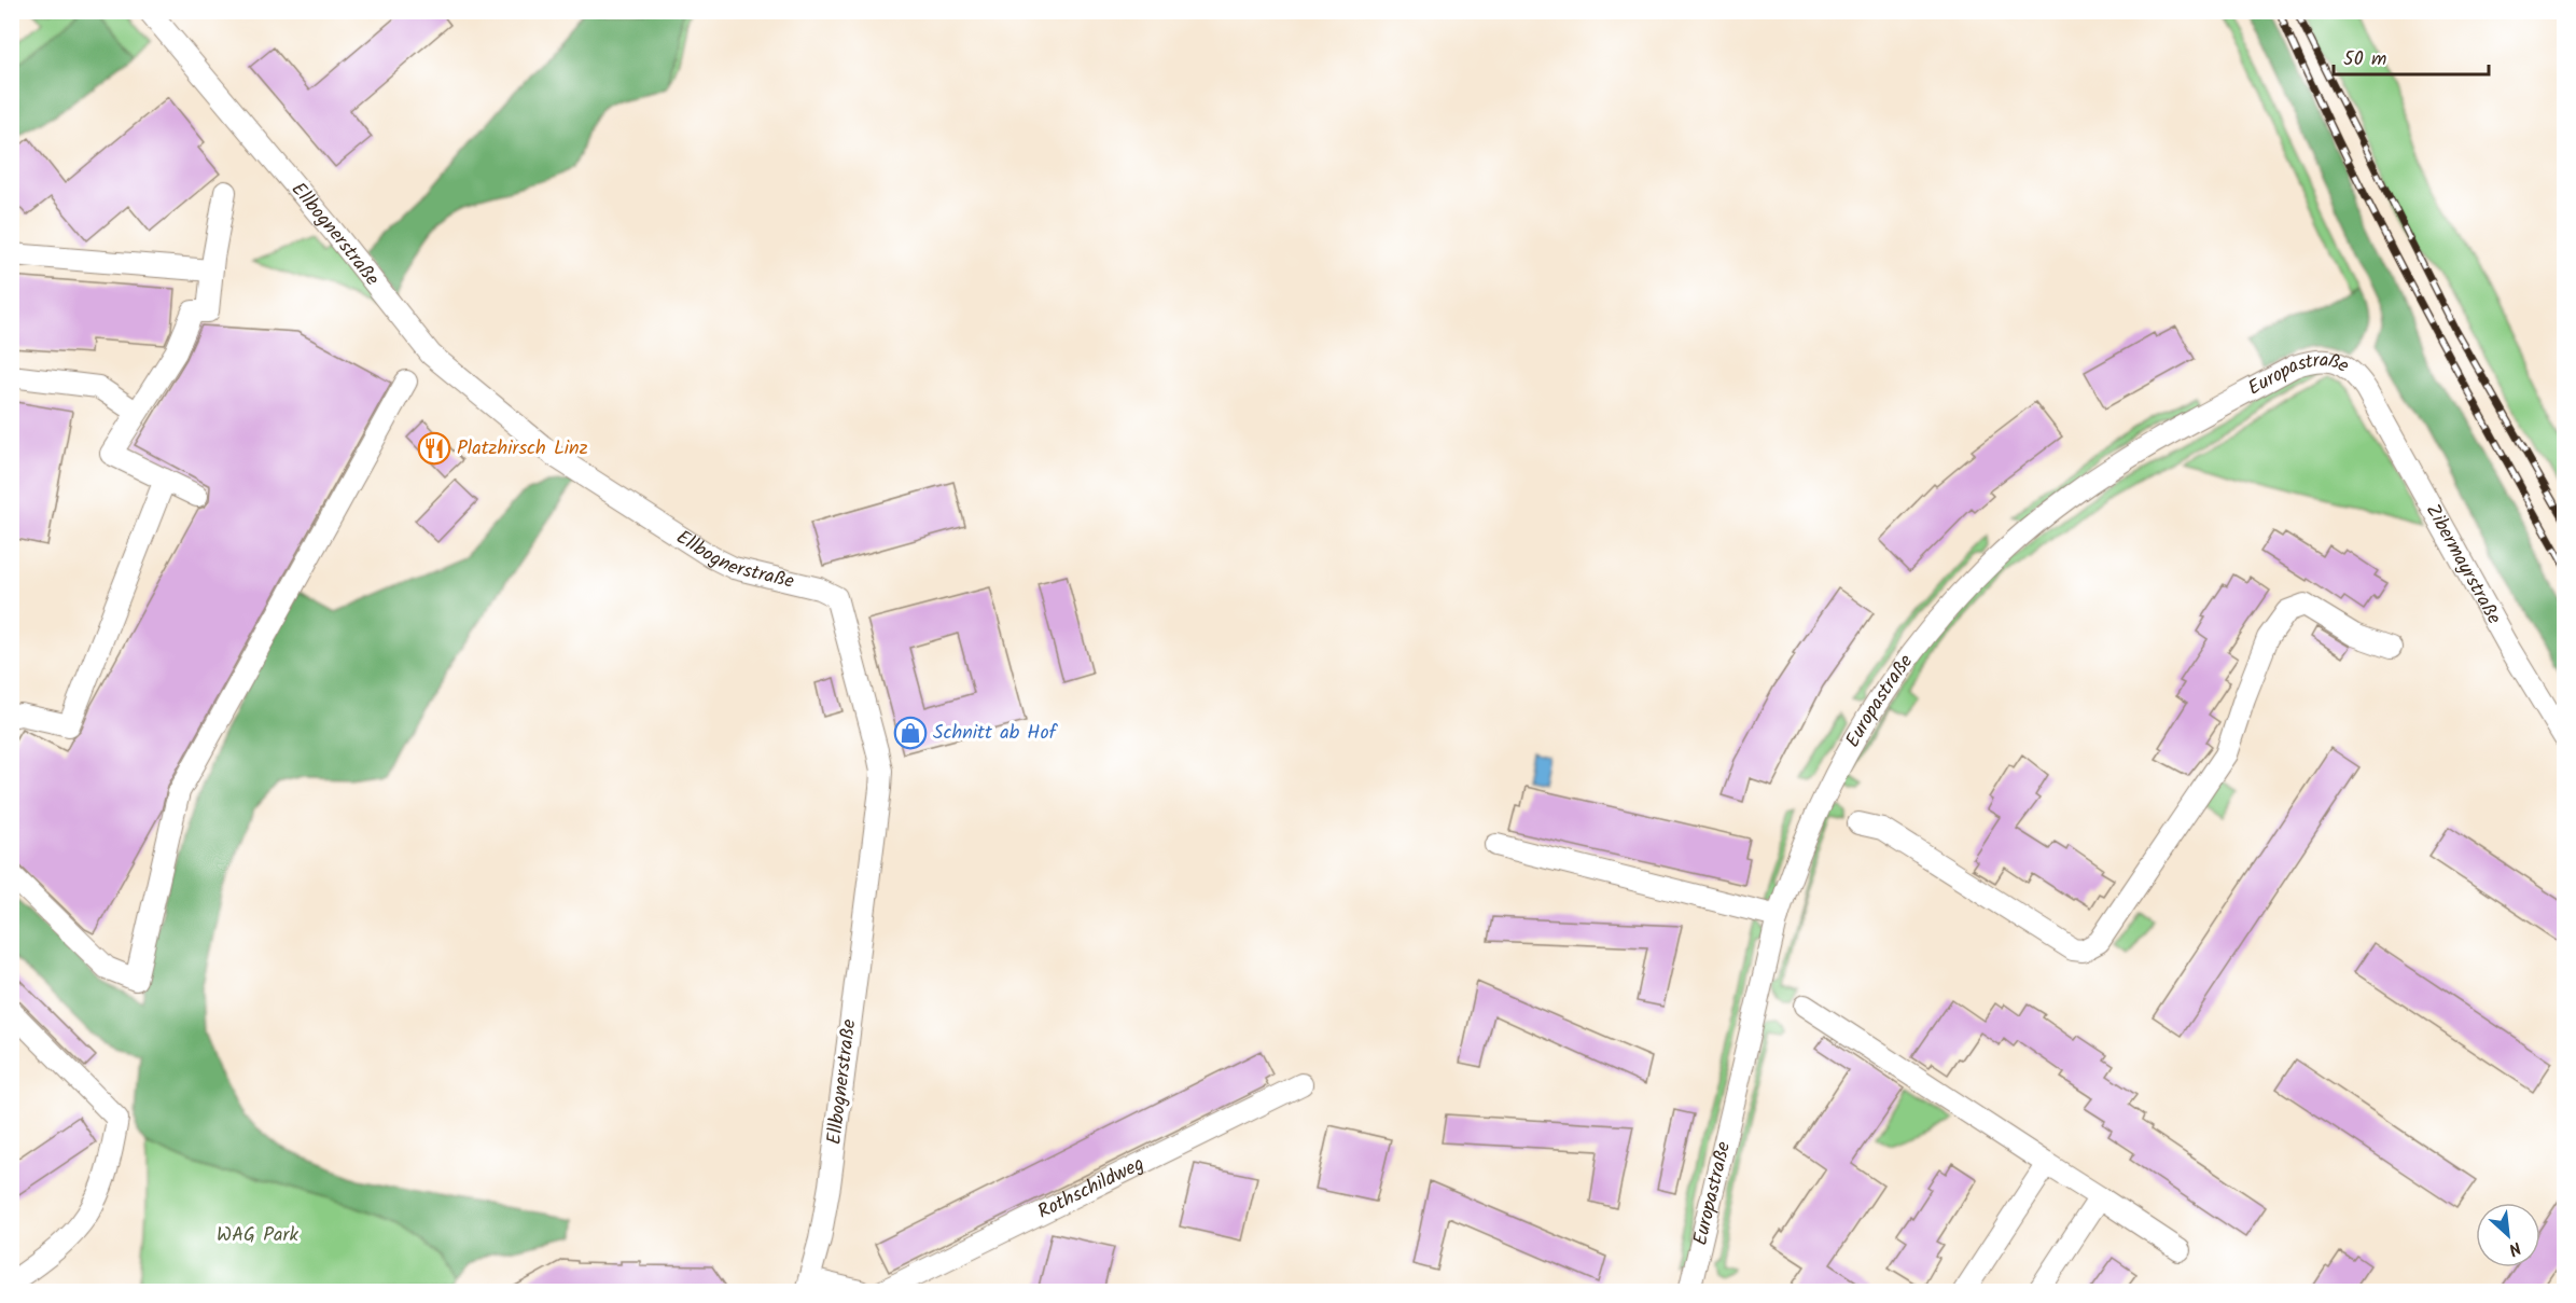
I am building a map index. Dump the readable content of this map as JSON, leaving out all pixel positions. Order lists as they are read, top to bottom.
{
  "streets": {
    "street": [
      "Ellbognerstraße",
      "Europastraße",
      "Zibermayrstraße",
      "Rothschildweg"
    ]
  },
  "crossings": [
    ["Europastraße", "Zibermayrstraße"]
  ],
  "parks": ["WAG Park"],
  "places": {
    "restaurant": ["Platzhirsch Linz"],
    "shop": ["Schnitt ab Hof"]
  },
  "scale_bar": "50 m",
  "north": "bottom right"
}
